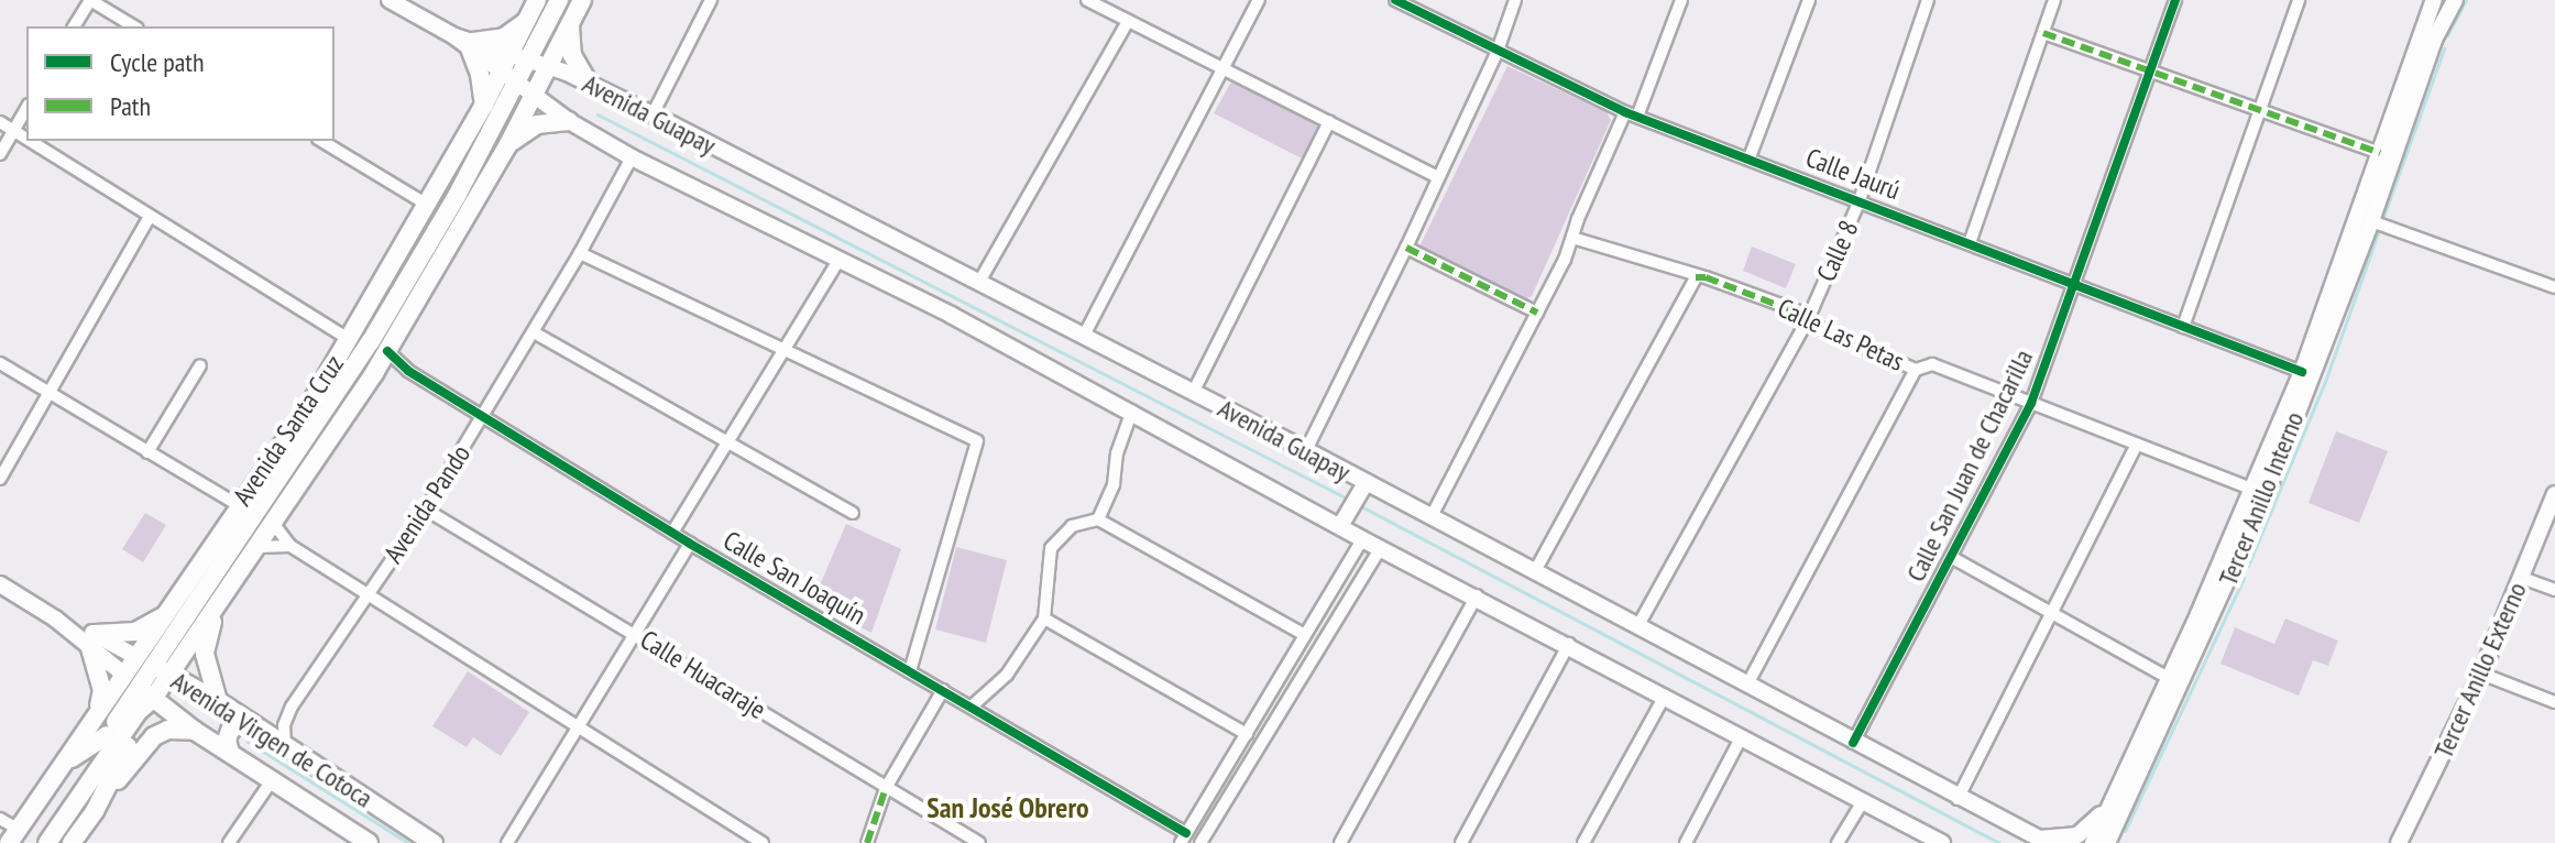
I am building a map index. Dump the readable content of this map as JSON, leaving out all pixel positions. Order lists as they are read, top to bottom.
{
  "streets": {
    "main road": [
      "Avenida Guapay",
      "Avenida Santa Cruz",
      "Tercer Anillo Interno",
      "Tercer Anillo Externo",
      "Avenida Virgen de Cotoca"
    ],
    "street": [
      "Calle Jaurú",
      "Calle 8",
      "Calle Las Petas",
      "Calle San Juan de Chacarilla",
      "Avenida Pando",
      "Calle San Joaquín",
      "Calle Huacaraje"
    ]
  },
  "crossings": [
    ["Avenida Guapay", "Calle 8"],
    ["Avenida Guapay", "Avenida Santa Cruz"],
    ["Avenida Guapay", "Calle San Juan de Chacarilla"],
    ["Avenida Guapay", "Avenida Pando"],
    ["Calle Jaurú", "Calle 8"],
    ["Calle Jaurú", "Calle San Juan de Chacarilla"],
    ["Calle Jaurú", "Tercer Anillo Interno"],
    ["Calle 8", "Calle Las Petas"],
    ["Calle Las Petas", "Calle San Juan de Chacarilla"],
    ["Calle Las Petas", "Tercer Anillo Interno"],
    ["Avenida Santa Cruz", "Calle San Joaquín"],
    ["Avenida Santa Cruz", "Avenida Virgen de Cotoca"],
    ["Avenida Pando", "Calle San Joaquín"],
    ["Avenida Pando", "Calle Huacaraje"],
    ["Avenida Pando", "Avenida Virgen de Cotoca"]
  ],
  "districts": ["San José Obrero"],
  "legend": ["Cycle path", "Path"]
}
